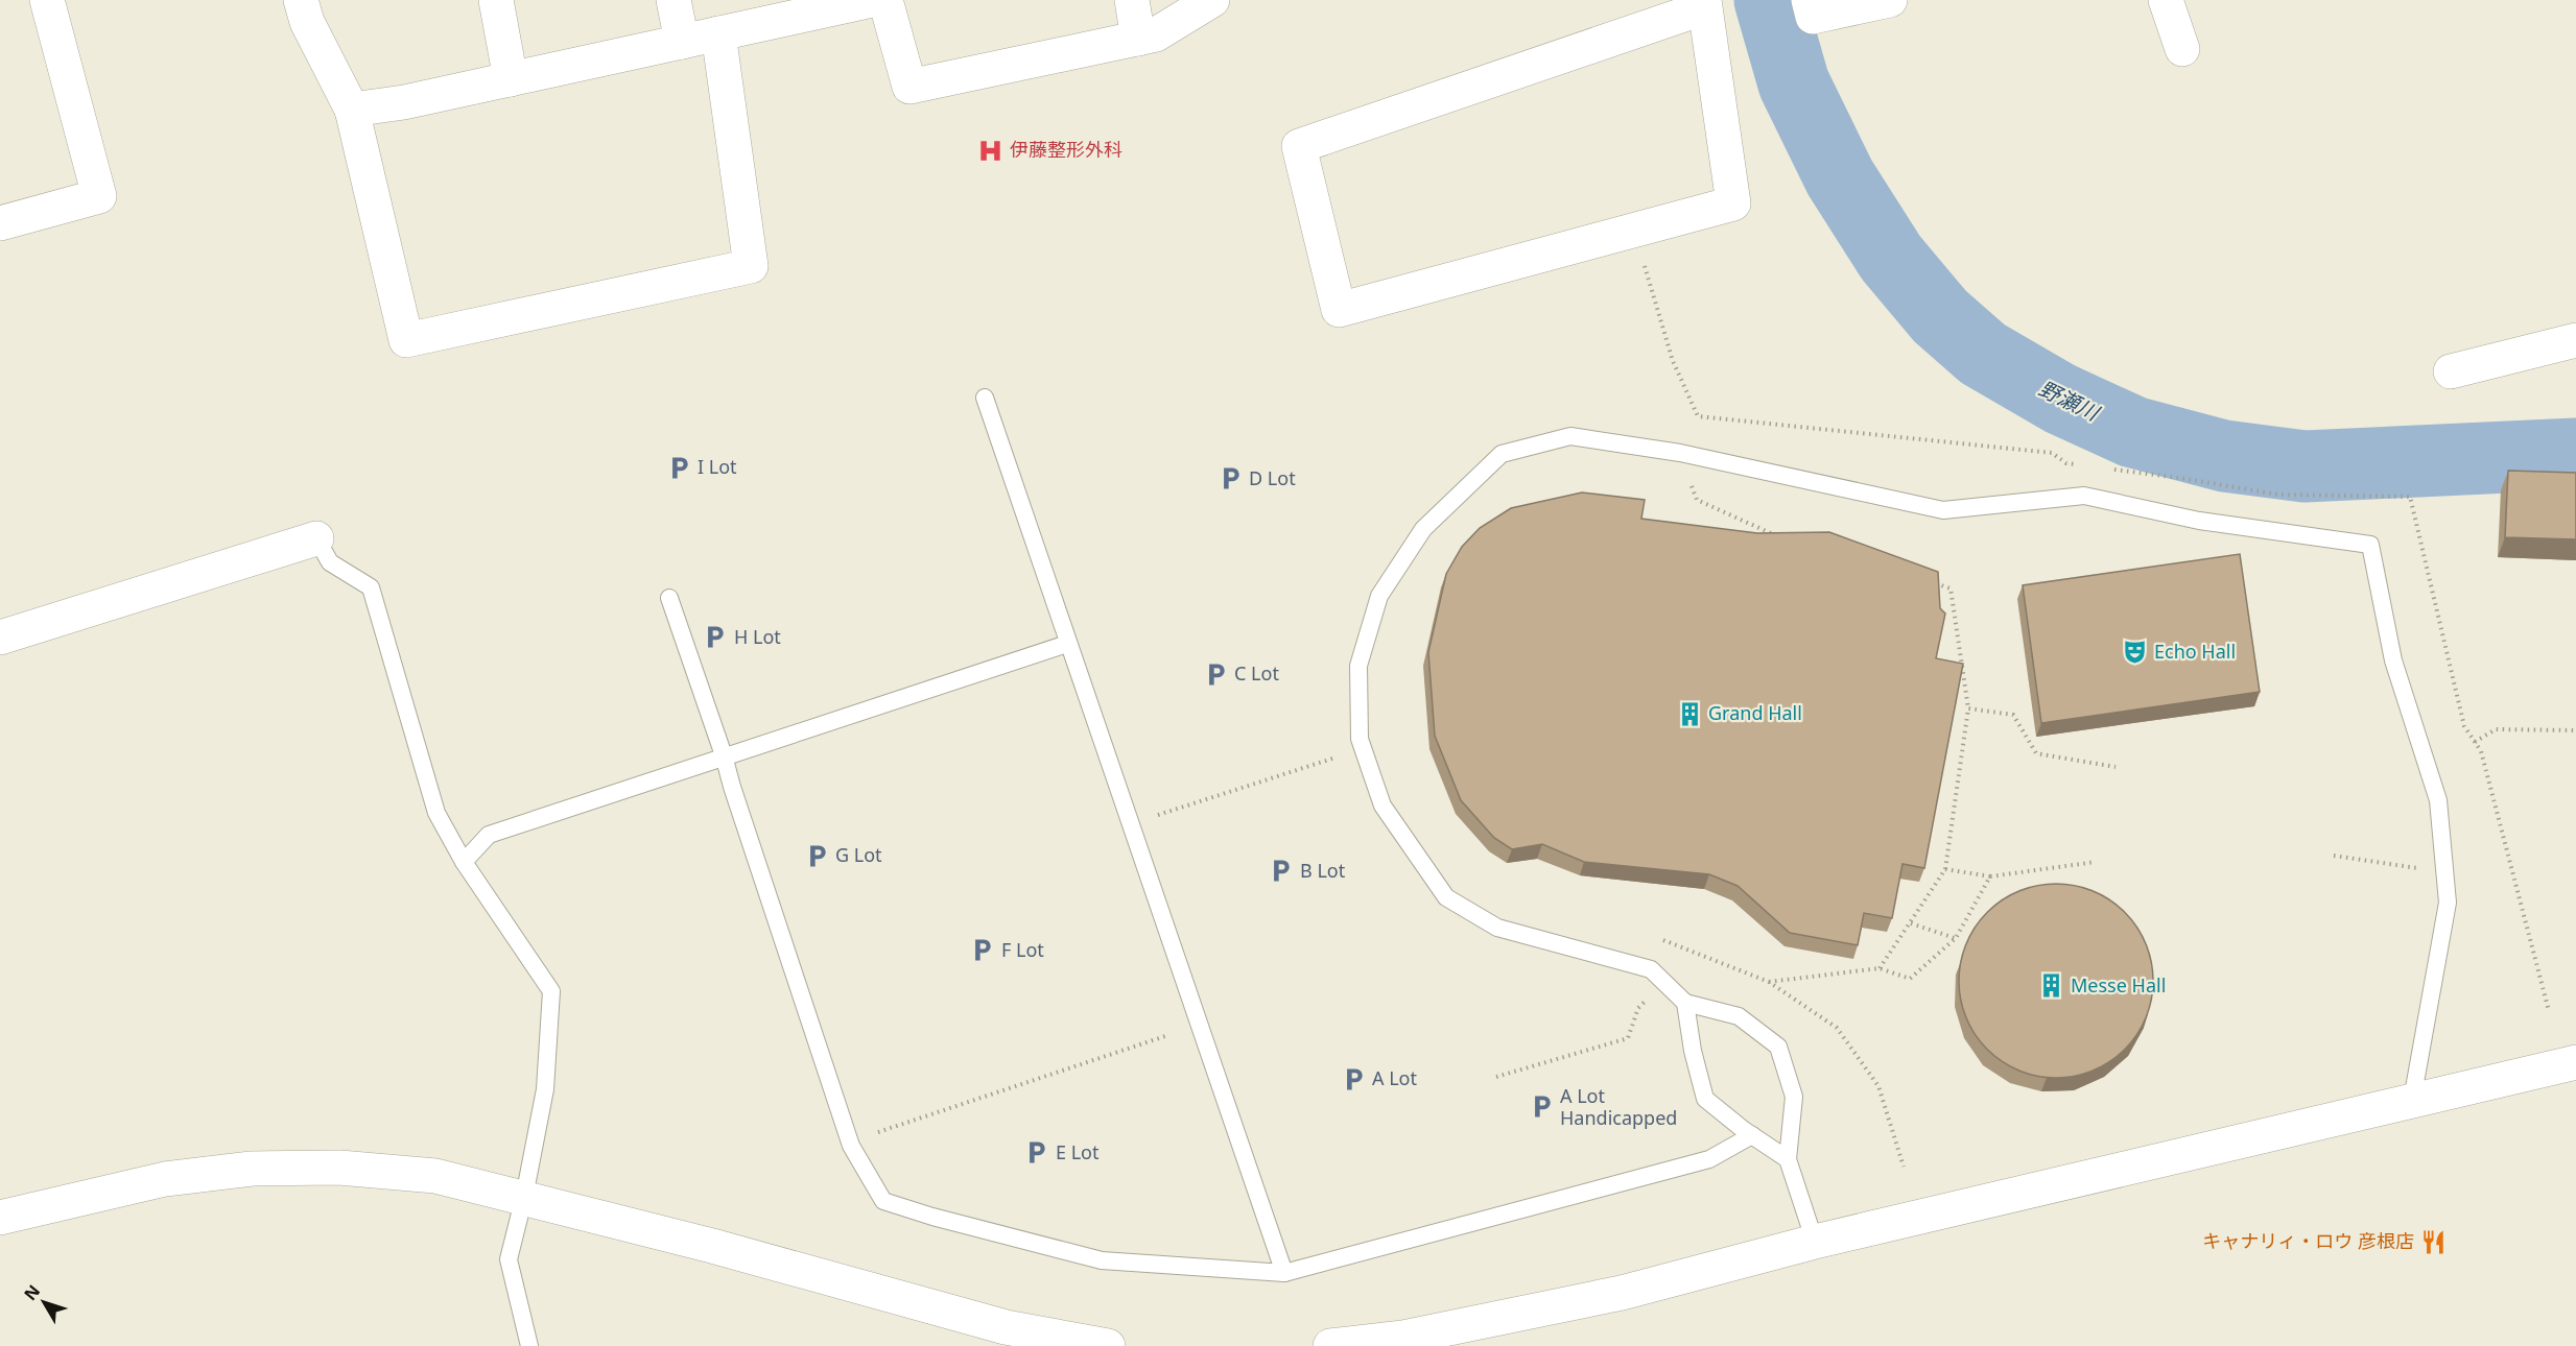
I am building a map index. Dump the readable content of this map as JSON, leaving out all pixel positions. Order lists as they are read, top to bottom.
{
  "water": ["野瀬川"],
  "places": {
    "hospital": ["伊藤整形外科"],
    "parking": [
      "I Lot",
      "D Lot",
      "H Lot",
      "C Lot",
      "G Lot",
      "B Lot",
      "F Lot",
      "A Lot",
      "A Lot Handicapped",
      "E Lot"
    ],
    "theatre": ["Echo Hall"],
    "building": ["Grand Hall", "Messe Hall"],
    "restaurant": ["キャナリィ・ロウ 彦根店"]
  },
  "north": "top left"
}
